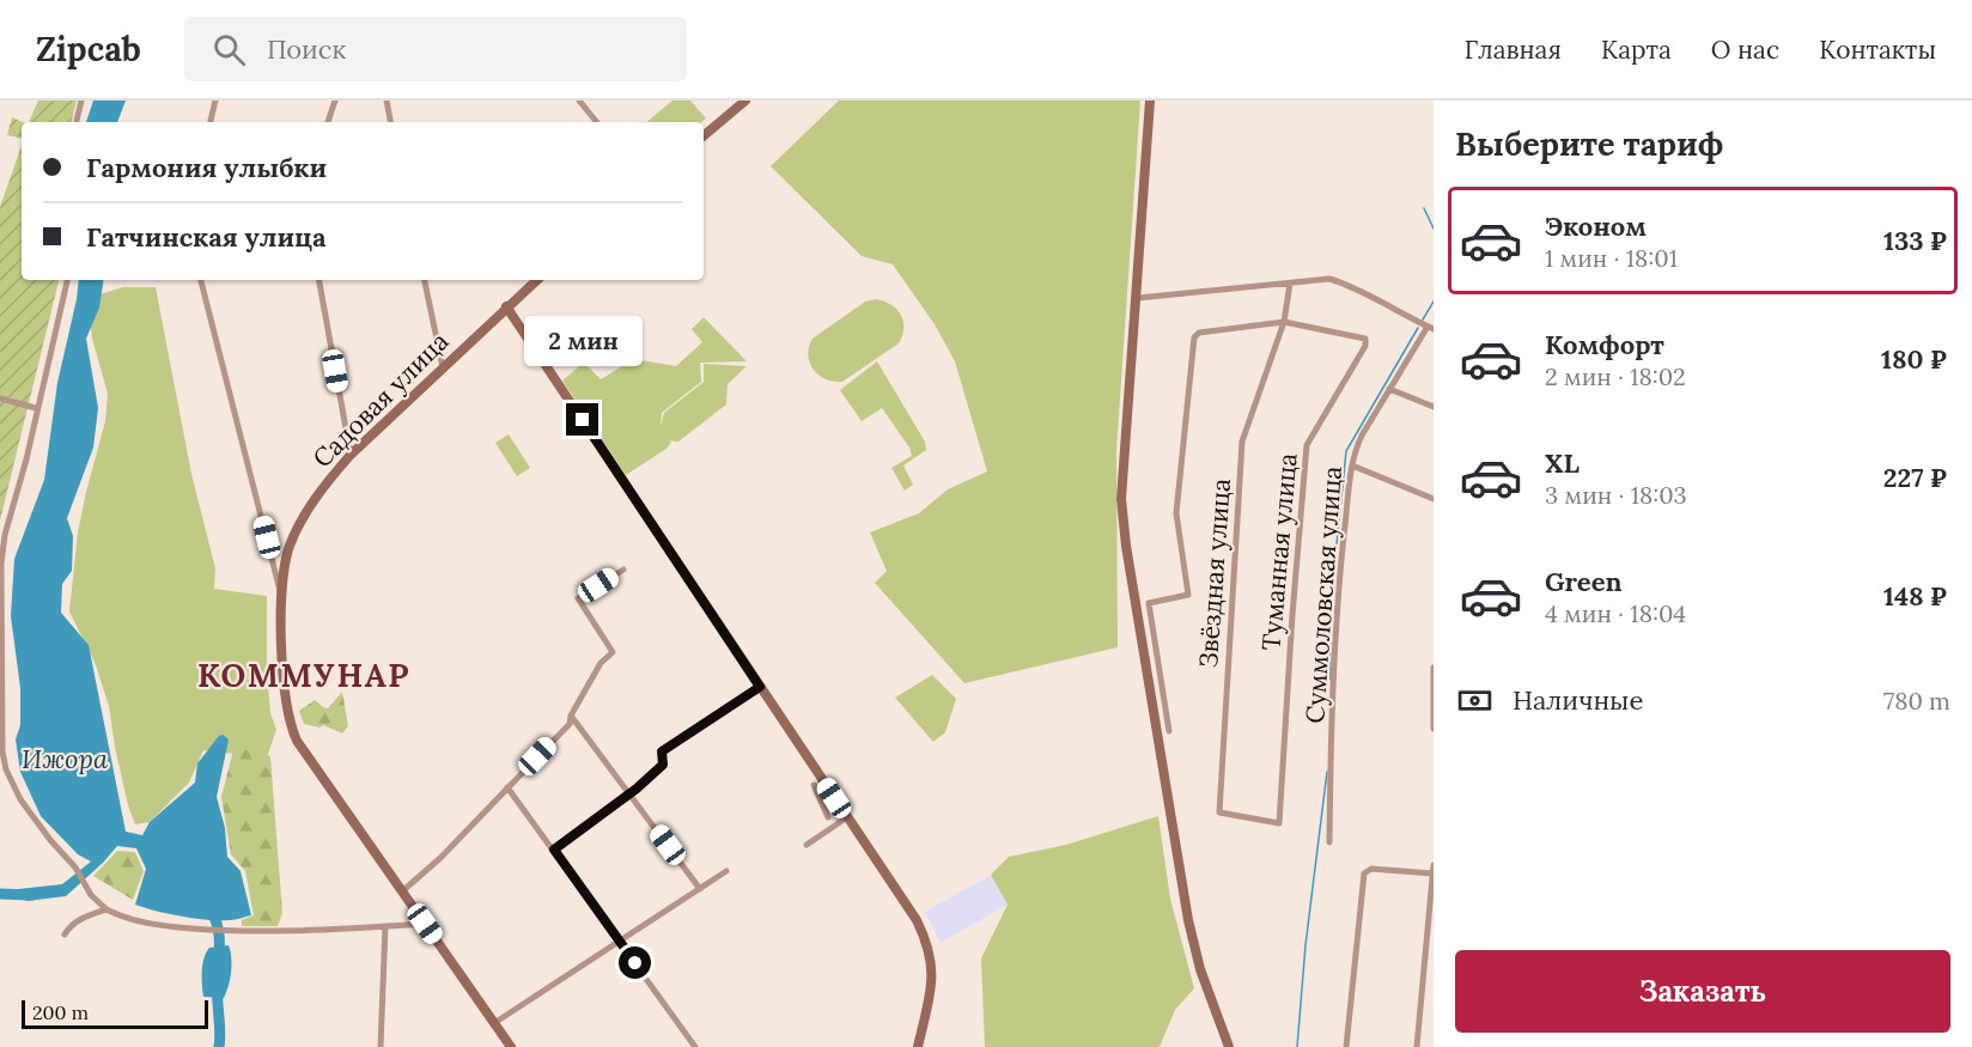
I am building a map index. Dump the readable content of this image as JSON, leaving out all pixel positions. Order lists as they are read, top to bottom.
{
  "streets": {
    "main road": ["Садовая улица"],
    "street": ["Туманная улица", "Звёздная улица", "Суммоловская улица"]
  },
  "crossings": [
    ["Туманная улица", "Звёздная улица"]
  ],
  "districts": ["КОММУНАР"],
  "water": ["Ижора"],
  "scale_bar": "200 m",
  "page": {
    "header": "Zipcab",
    "search": "Поиск",
    "nav": [
      "Главная",
      "Карта",
      "О нас",
      "Контакты"
    ],
    "heading": "Выберите тариф",
    "banner": ["Гармония улыбки", "Гатчинская улица"],
    "list": [
      {
        "name": "Эконом",
        "note": "1 мин · 18:01",
        "value": "133 ₽"
      },
      {
        "name": "Комфорт",
        "note": "2 мин · 18:02",
        "value": "180 ₽"
      },
      {
        "name": "XL",
        "note": "3 мин · 18:03",
        "value": "227 ₽"
      },
      {
        "name": "Green",
        "note": "4 мин · 18:04",
        "value": "148 ₽"
      }
    ],
    "bubble": "2 мин",
    "pay": ["Наличные", "780 m"],
    "buttons": "Заказать",
    "scale": "200 m"
  }
}
